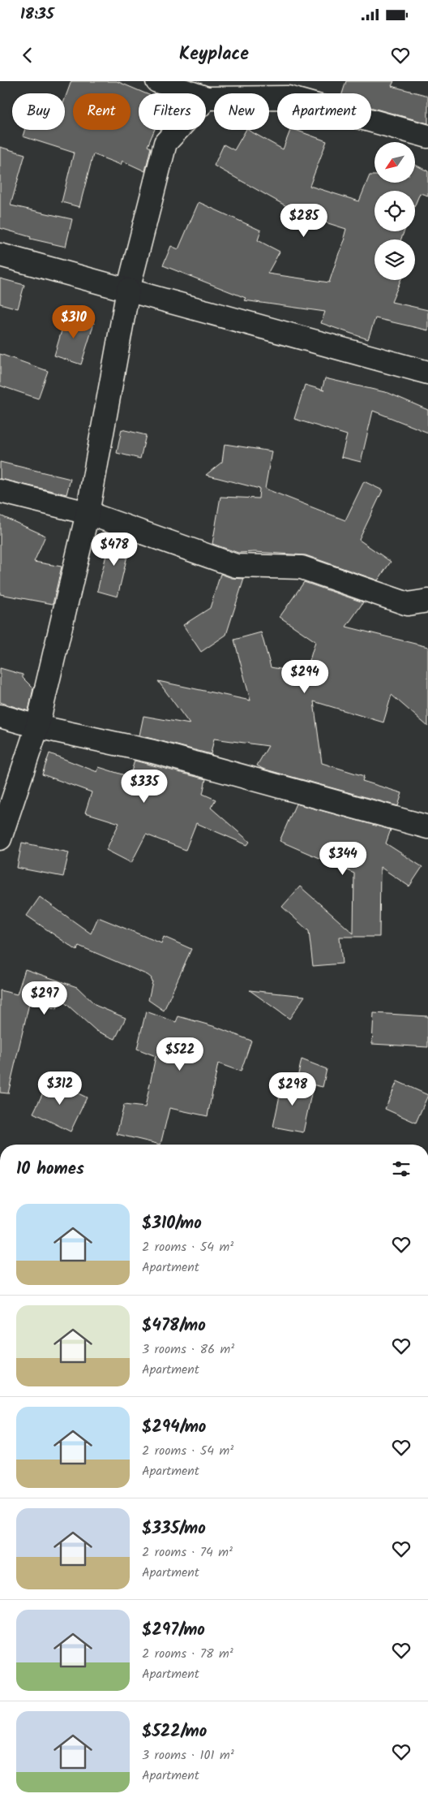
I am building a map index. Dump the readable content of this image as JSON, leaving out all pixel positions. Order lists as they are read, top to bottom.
{
  "north": "bottom left",
  "page": {
    "status": "18:35",
    "header": "Keyplace",
    "chip": [
      "Buy",
      "Rent",
      "Filters",
      "New",
      "Apartment"
    ],
    "price": [
      "$285",
      "$310",
      "$478",
      "$294",
      "$335",
      "$344",
      "$297",
      "$522",
      "$312",
      "$298"
    ],
    "heading": "10 homes",
    "list": [
      {
        "name": "$310/mo",
        "note": "2 rooms · 54 m² · Apartment"
      },
      {
        "name": "$478/mo",
        "note": "3 rooms · 86 m² · Apartment"
      },
      {
        "name": "$294/mo",
        "note": "2 rooms · 54 m² · Apartment"
      },
      {
        "name": "$335/mo",
        "note": "2 rooms · 74 m² · Apartment"
      },
      {
        "name": "$297/mo",
        "note": "2 rooms · 78 m² · Apartment"
      },
      {
        "name": "$522/mo",
        "note": "3 rooms · 101 m² · Apartment"
      }
    ]
  }
}
